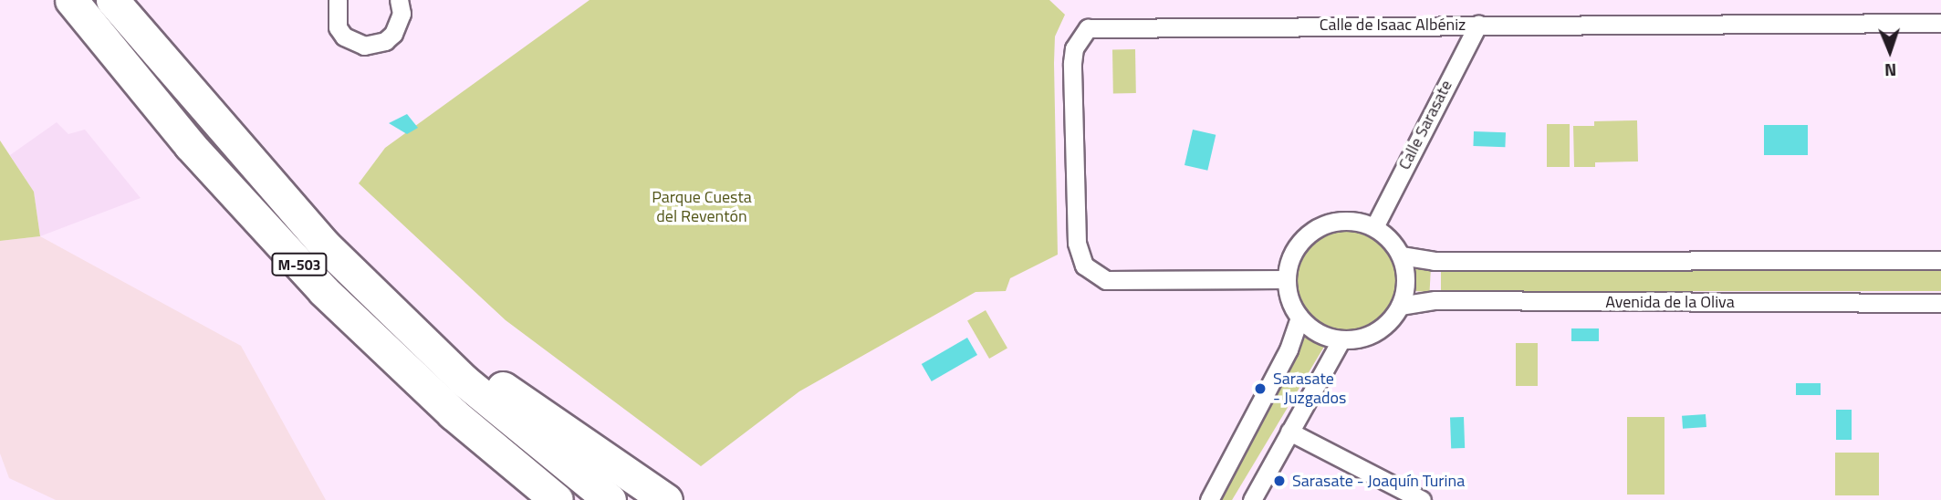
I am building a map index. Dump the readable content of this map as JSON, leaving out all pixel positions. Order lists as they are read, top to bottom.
{
  "streets": {
    "highway": ["M-503"],
    "street": ["Calle de Isaac Albéniz", "Calle Sarasate", "Avenida de la Oliva"]
  },
  "crossings": [
    ["Calle de Isaac Albéniz", "Calle Sarasate"],
    ["Calle de Isaac Albéniz", "Avenida de la Oliva"],
    ["Calle Sarasate", "Avenida de la Oliva"]
  ],
  "parks": ["Parque Cuesta del Reventón"],
  "places": ["Sarasate - Juzgados", "Sarasate - Joaquín Turina"],
  "north": "bottom"
}
